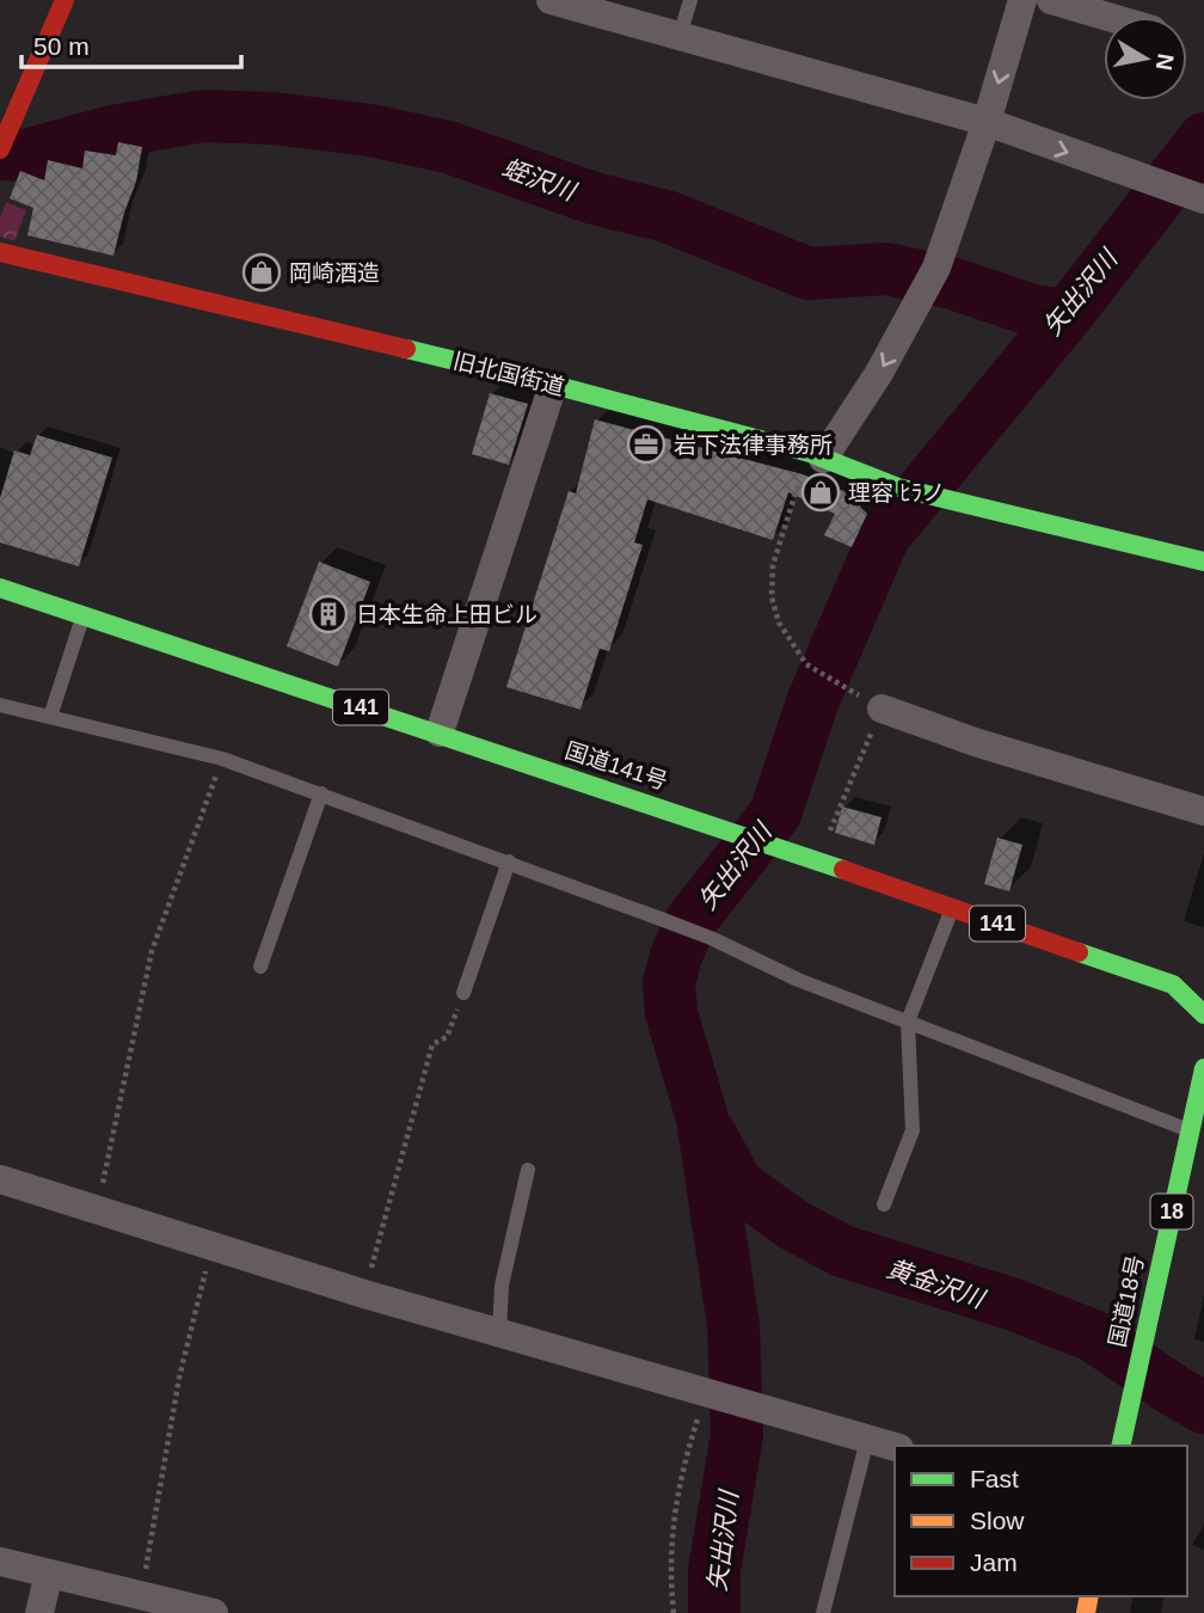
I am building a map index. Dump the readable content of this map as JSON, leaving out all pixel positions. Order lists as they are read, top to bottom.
{
  "streets": {
    "main road": [
      "旧北国街道",
      "141",
      "国道141号",
      "18",
      "国道18号"
    ]
  },
  "water": ["蛭沢川", "矢出沢川", "黄金沢川"],
  "places": {
    "shop": ["岡崎酒造", "理容 ﾋﾗノ"],
    "office": ["岩下法律事務所"],
    "building": ["日本生命上田ビル"]
  },
  "legend": ["Fast", "Slow", "Jam"],
  "scale_bar": "50 m",
  "north": "right"
}
